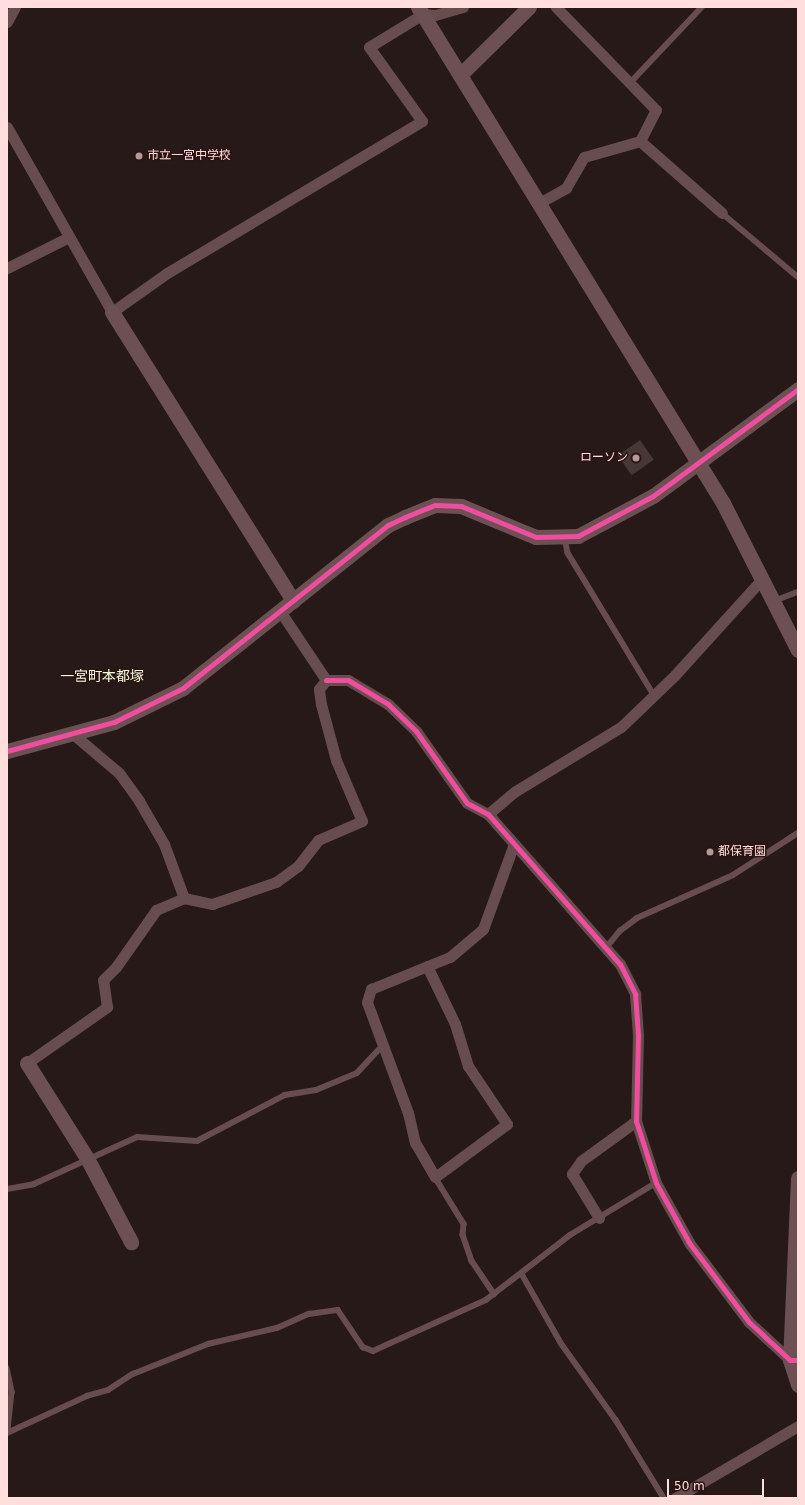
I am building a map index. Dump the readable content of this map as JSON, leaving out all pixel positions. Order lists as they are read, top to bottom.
{
  "districts": ["一宮町本都塚"],
  "places": ["市立一宮中学校", "ローソン", "都保育園"],
  "scale_bar": "50 m"
}
